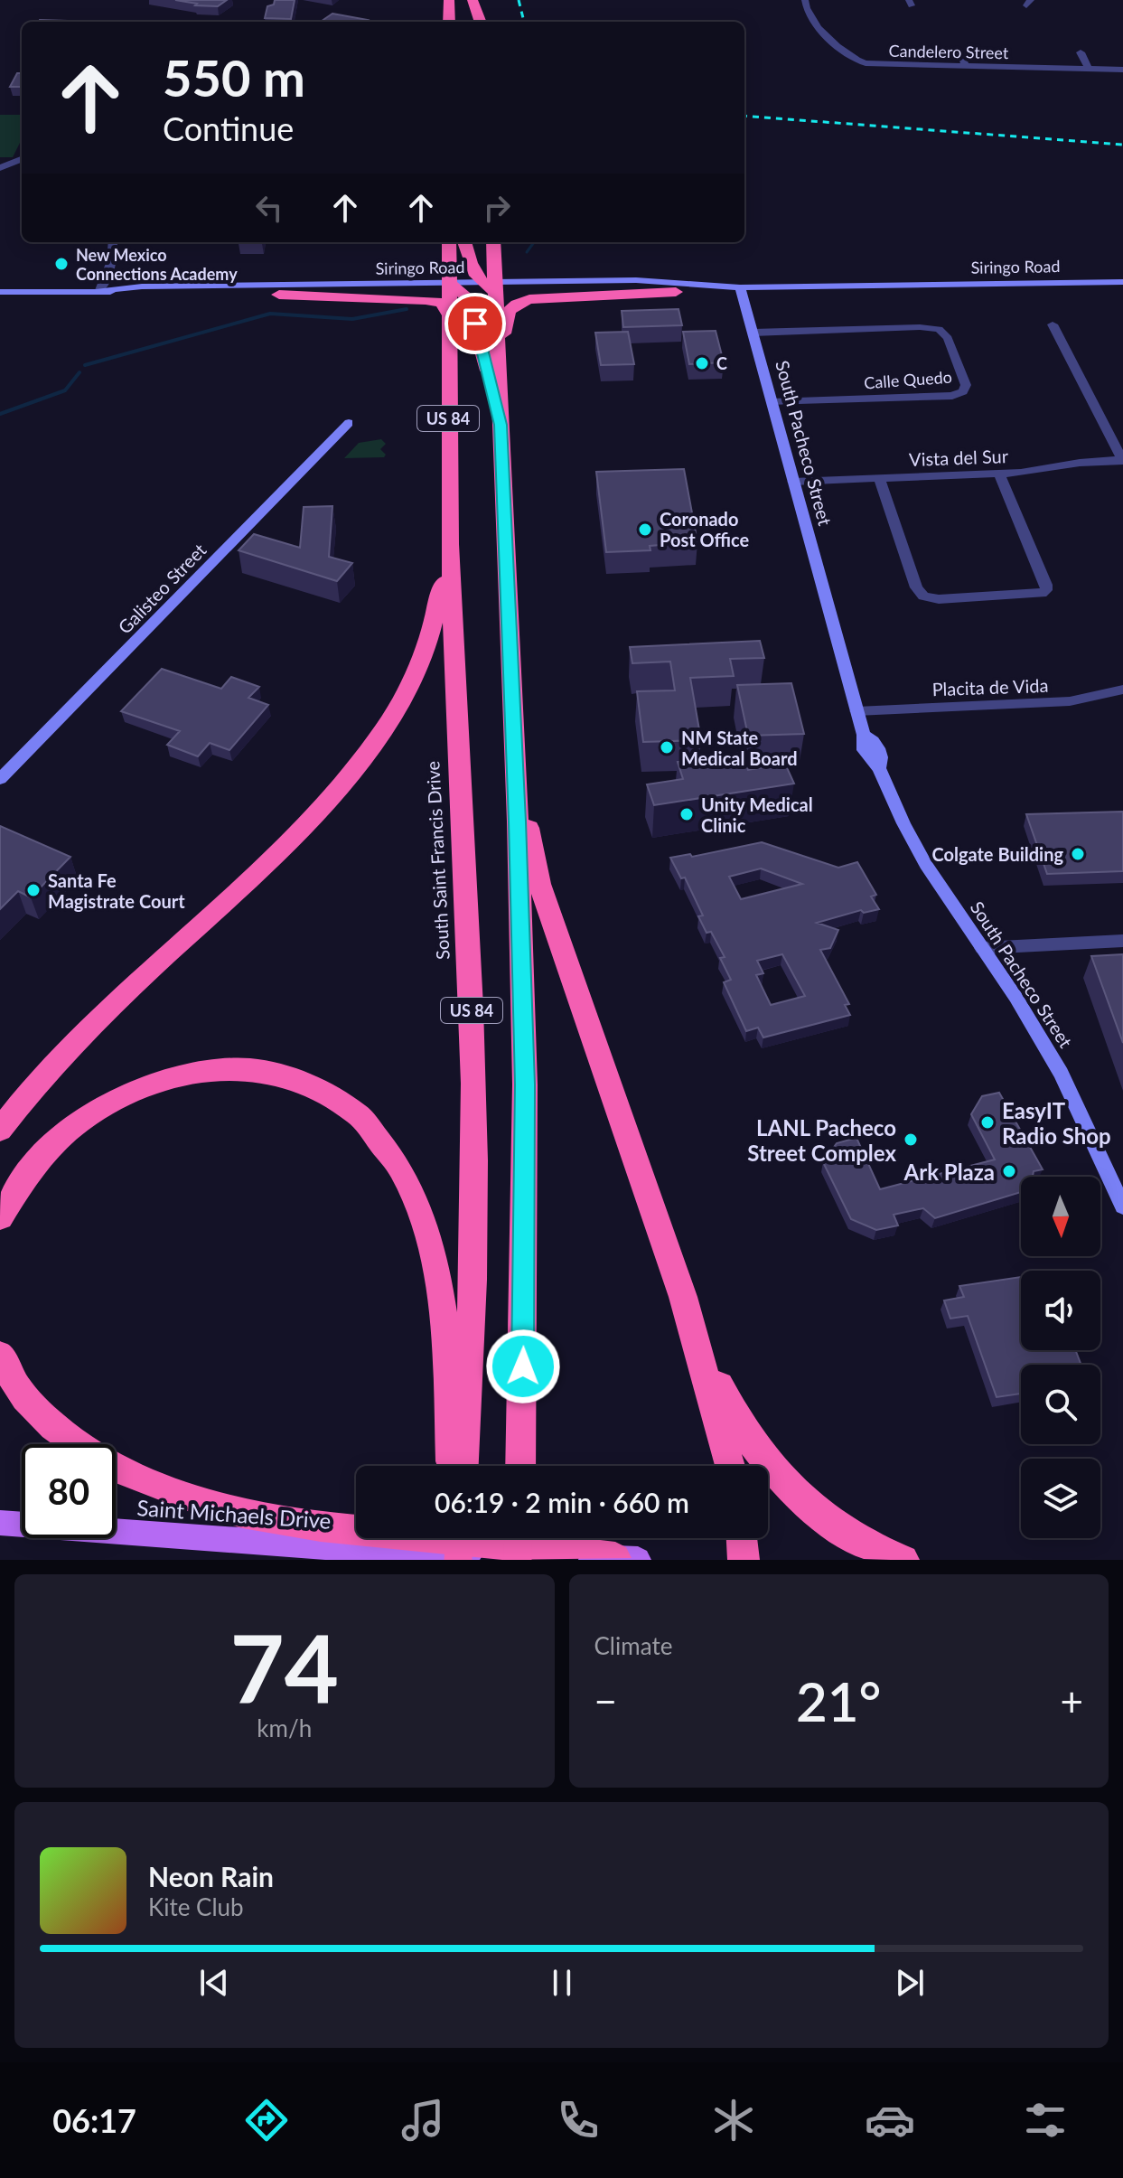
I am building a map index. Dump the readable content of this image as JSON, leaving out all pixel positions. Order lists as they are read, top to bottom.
{
  "streets": {
    "highway": ["US 84", "South Saint Francis Drive"],
    "main road": ["Saint Michaels Drive"],
    "street": [
      "Candelero Street",
      "Siringo Road",
      "Calle Quedo",
      "South Pacheco Street",
      "Vista del Sur",
      "Galisteo Street",
      "Placita de Vida"
    ]
  },
  "crossings": [
    ["Siringo Road", "US 84"],
    ["Siringo Road", "South Pacheco Street"],
    ["Siringo Road", "South Saint Francis Drive"],
    ["Calle Quedo", "South Pacheco Street"],
    ["South Pacheco Street", "Vista del Sur"],
    ["South Pacheco Street", "Placita de Vida"]
  ],
  "places": [
    "New Mexico Connections Academy",
    "C",
    "Coronado Post Office",
    "NM State Medical Board",
    "Unity Medical Clinic",
    "Colgate Building",
    "Santa Fe Magistrate Court",
    "EasyIT Radio Shop",
    "LANL Pacheco Street Complex",
    "Ark Plaza"
  ],
  "north": "bottom",
  "page": {
    "turn": ["550 m", "Continue"],
    "limit": "80",
    "trip": "06:19 · 2 min · 660 m",
    "tile": [
      ["74", "km/h"],
      "Climate"
    ],
    "heat": ["−", "21°", "+"],
    "song": ["Neon Rain", "Kite Club"],
    "tabs": "06:17"
  }
}
